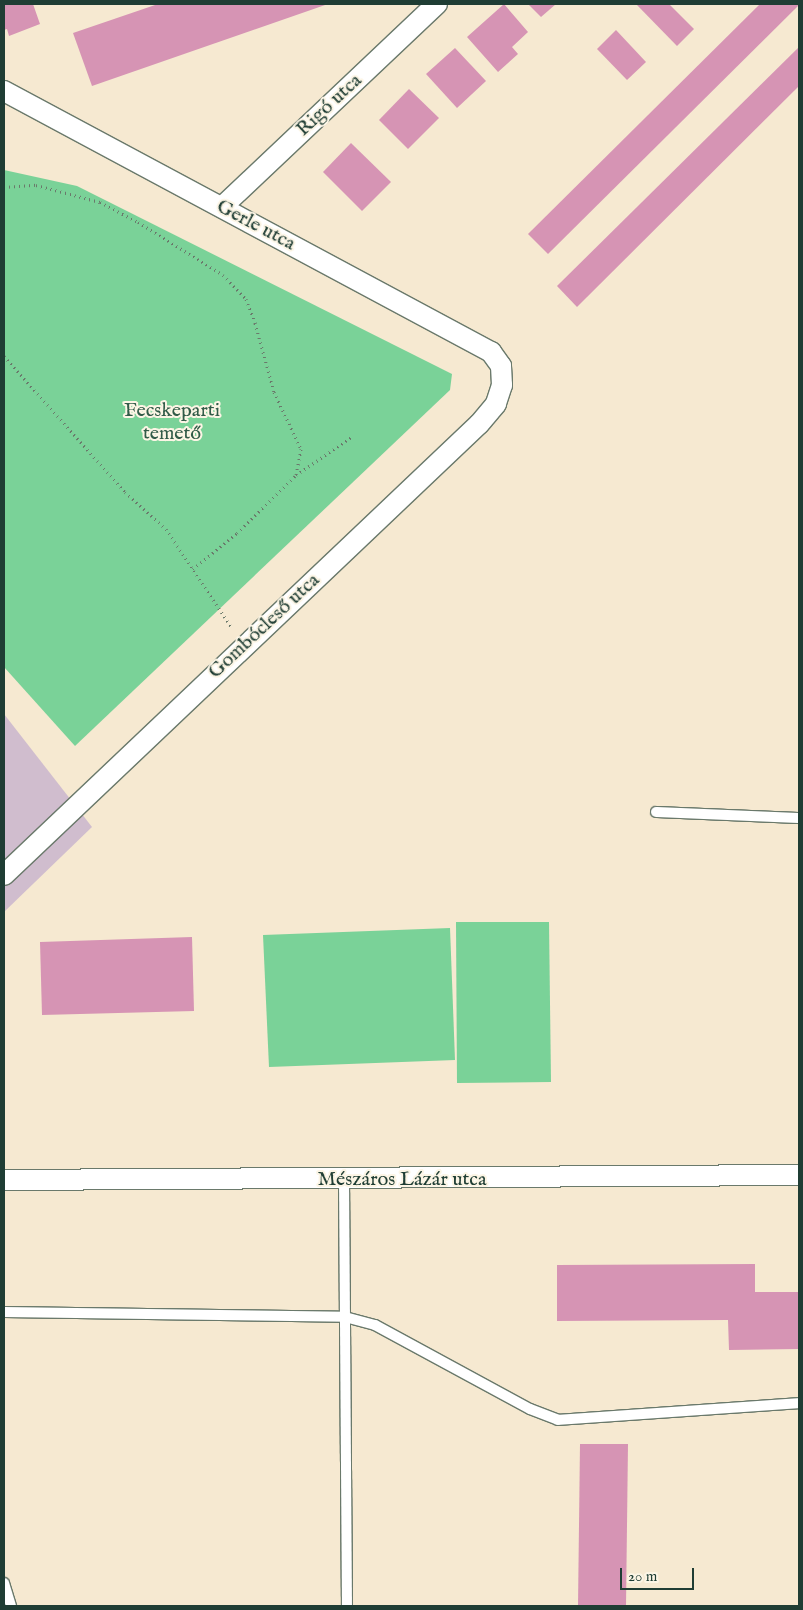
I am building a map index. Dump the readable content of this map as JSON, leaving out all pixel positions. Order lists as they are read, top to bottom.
{
  "streets": {
    "street": [
      "Rigó utca",
      "Gerle utca",
      "Gombócleső utca",
      "Mészáros Lázár utca"
    ]
  },
  "crossings": [
    ["Rigó utca", "Gerle utca"],
    ["Gerle utca", "Gombócleső utca"]
  ],
  "parks": ["Fecskeparti temető"],
  "scale_bar": "20 m"
}
